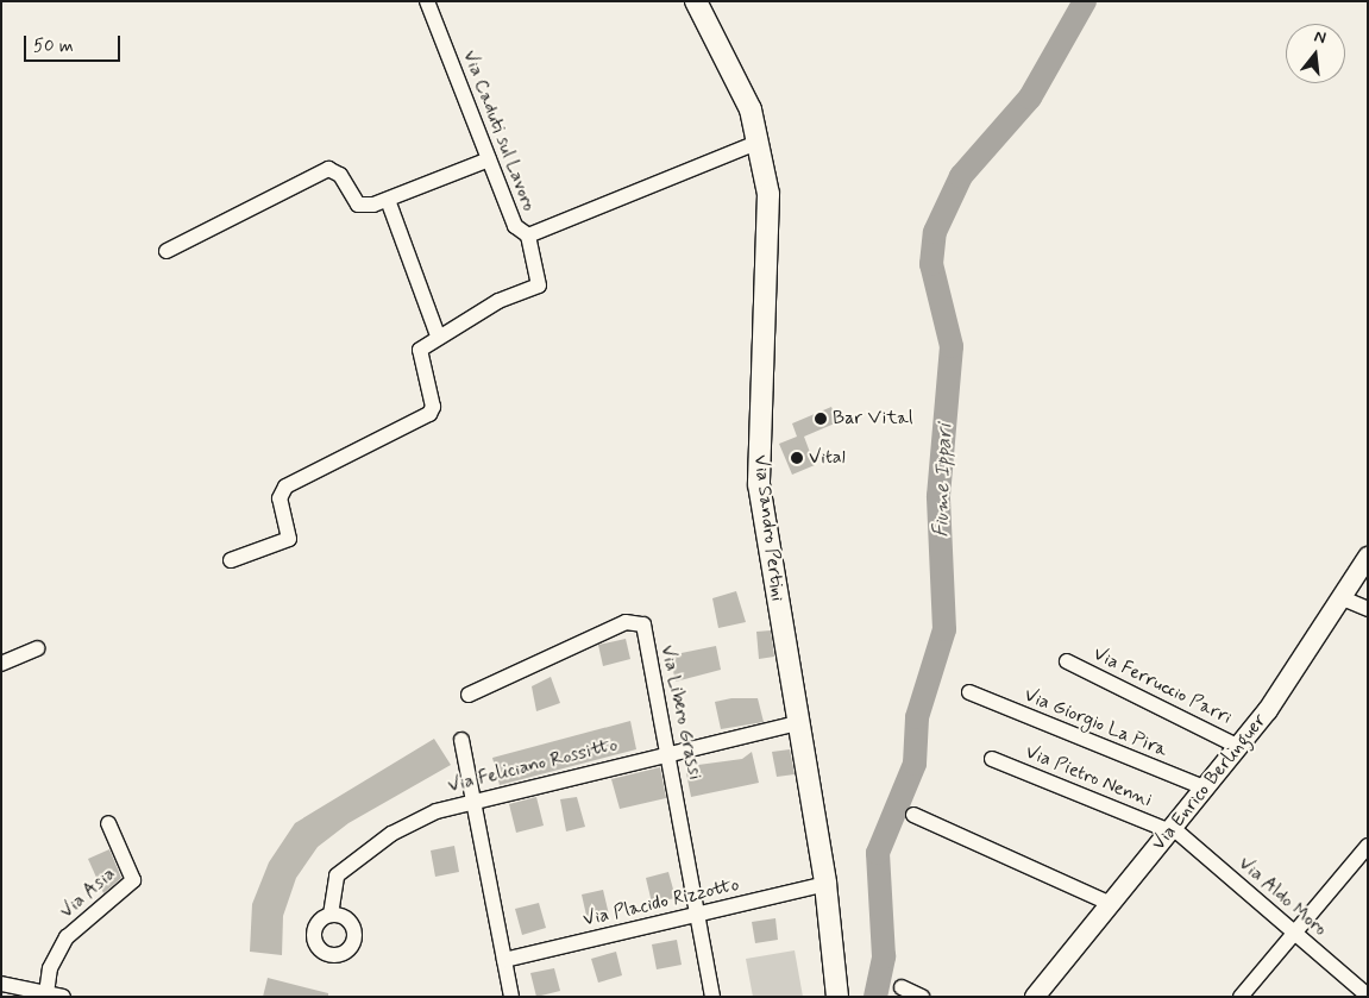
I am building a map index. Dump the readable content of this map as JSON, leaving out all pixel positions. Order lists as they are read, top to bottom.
{
  "streets": {
    "main road": ["Via Sandro Pertini"],
    "street": [
      "Via Caduti sul Lavoro",
      "Via Ferruccio Parri",
      "Via Libero Grassi",
      "Via Giorgio La Pira",
      "Via Feliciano Rossitto",
      "Via Pietro Nenni",
      "Via Enrico Berlinguer",
      "Via Asia",
      "Via Aldo Moro",
      "Via Placido Rizzotto"
    ]
  },
  "crossings": [
    ["Via Caduti sul Lavoro", "Via Sandro Pertini"],
    ["Via Sandro Pertini", "Via Feliciano Rossitto"],
    ["Via Sandro Pertini", "Via Placido Rizzotto"],
    ["Via Ferruccio Parri", "Via Enrico Berlinguer"],
    ["Via Libero Grassi", "Via Feliciano Rossitto"],
    ["Via Libero Grassi", "Via Placido Rizzotto"],
    ["Via Giorgio La Pira", "Via Enrico Berlinguer"],
    ["Via Pietro Nenni", "Via Enrico Berlinguer"],
    ["Via Pietro Nenni", "Via Aldo Moro"],
    ["Via Enrico Berlinguer", "Via Aldo Moro"]
  ],
  "water": ["Fiume Ippari"],
  "places": ["Bar Vital", "Vital"],
  "scale_bar": "50 m",
  "north": "top"
}
